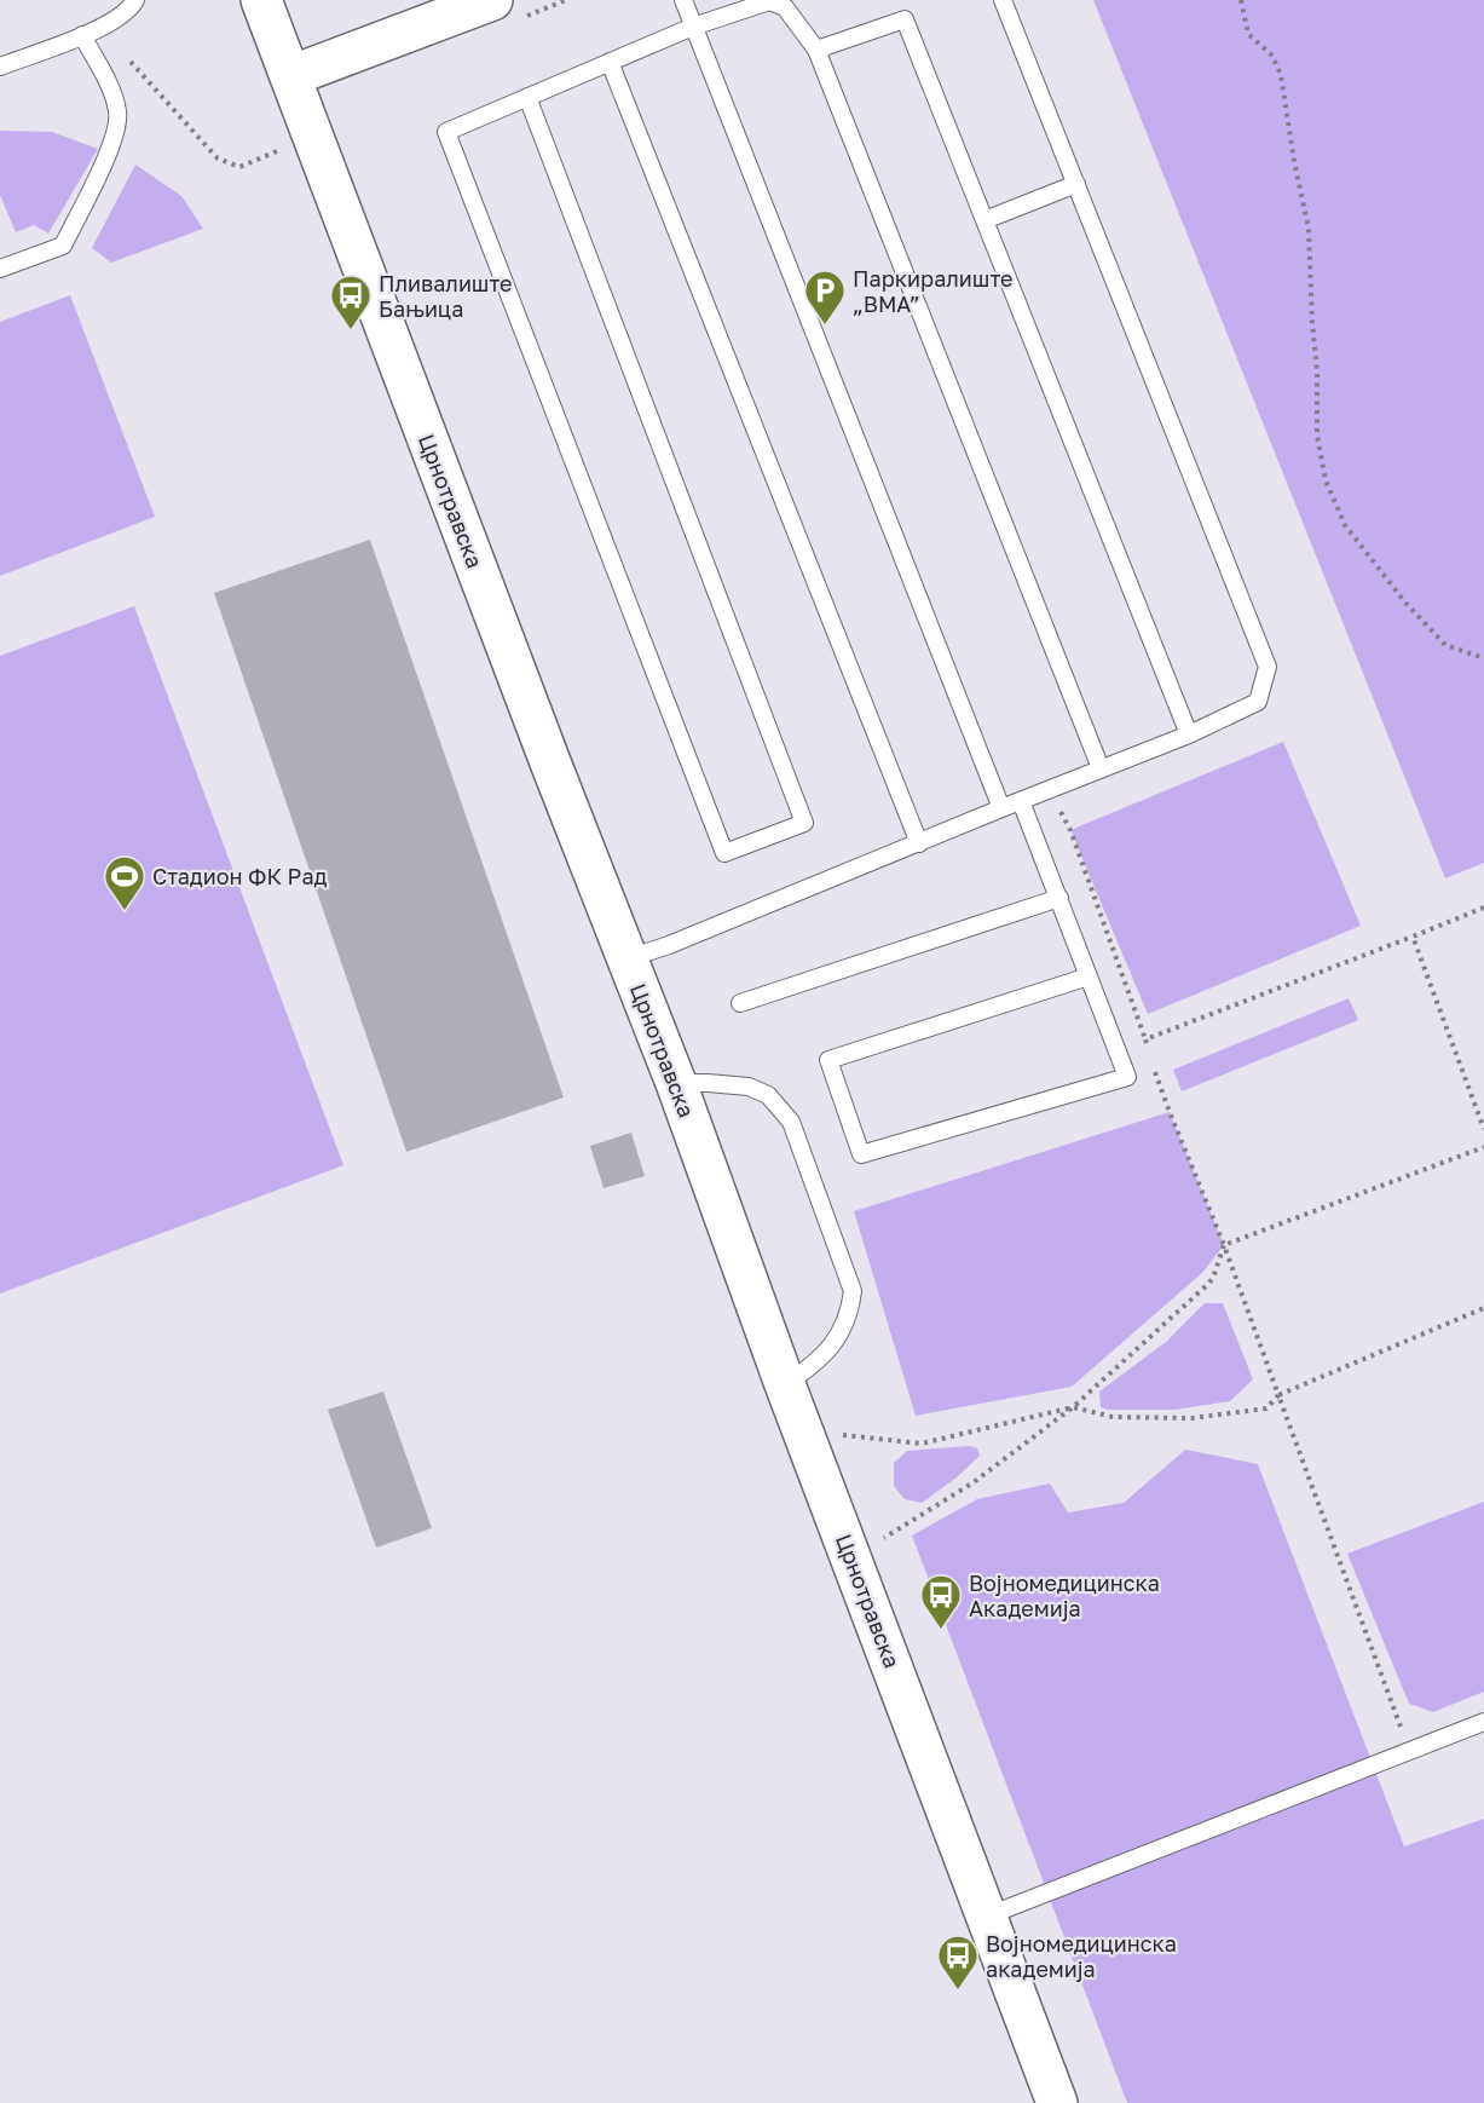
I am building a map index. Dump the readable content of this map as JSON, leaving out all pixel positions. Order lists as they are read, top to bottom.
{
  "streets": {
    "main road": ["Црнотравска"]
  },
  "places": {
    "parking": ["Паркиралиште „ВМА”"],
    "bus stop": ["Пливалиште Бањица", "Војномедицинска Академија", "Војномедицинска академија"],
    "sports": ["Стадион ФК Рад"]
  }
}
